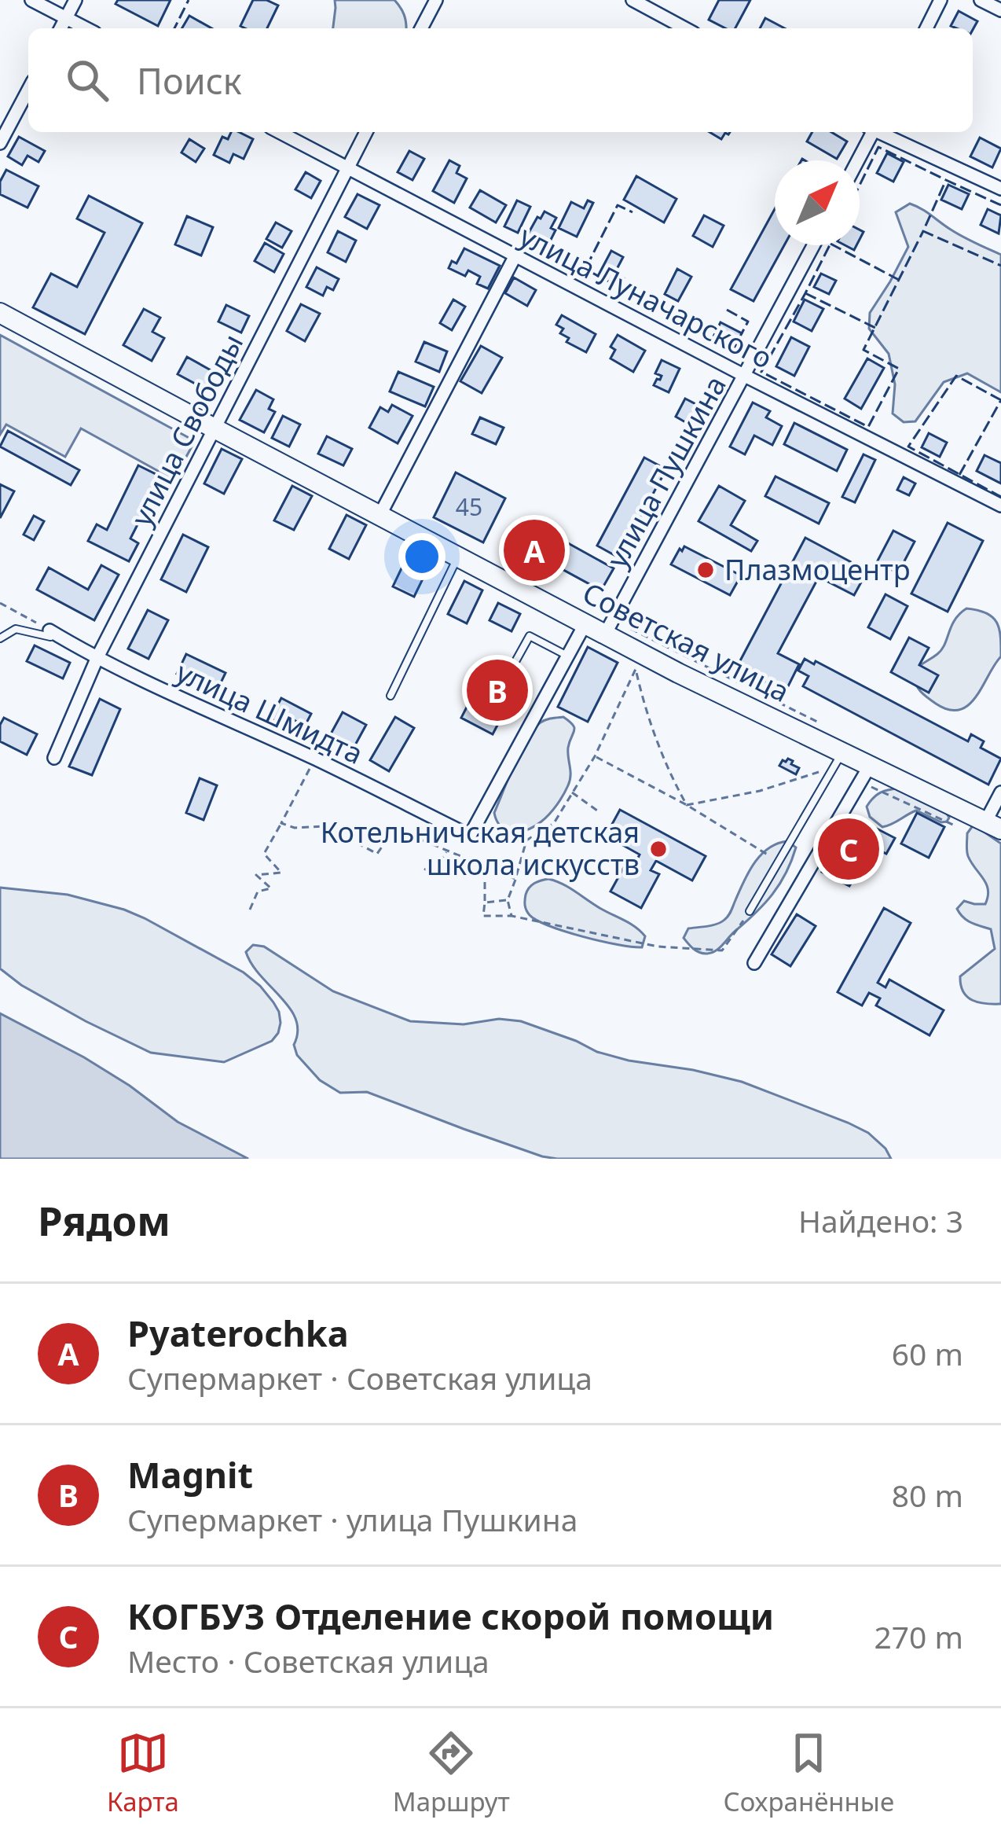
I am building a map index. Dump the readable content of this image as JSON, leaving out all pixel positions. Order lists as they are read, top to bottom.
{
  "streets": {
    "main road": ["Советская улица"],
    "street": [
      "улица Луначарского",
      "улица Свободы",
      "улица Пушкина",
      "улица Шмидта"
    ]
  },
  "crossings": [
    ["улица Луначарского", "улица Свободы"],
    ["улица Луначарского", "улица Пушкина"],
    ["улица Свободы", "Советская улица"],
    ["улица Свободы", "улица Шмидта"],
    ["улица Пушкина", "Советская улица"]
  ],
  "places": ["Плазмоцентр", "Котельничская детская школа искусств"],
  "house_numbers": ["45"],
  "north": "top right",
  "page": {
    "search": "Поиск",
    "pins": ["A", "B", "C"],
    "heading": ["Рядом", "Найдено: 3"],
    "list": [
      {
        "mark": "A",
        "name": "Pyaterochka",
        "note": "Супермаркет · Советская улица",
        "value": "60 m"
      },
      {
        "mark": "B",
        "name": "Magnit",
        "note": "Супермаркет · улица Пушкина",
        "value": "80 m"
      },
      {
        "mark": "C",
        "name": "КОГБУЗ Отделение скорой помощи",
        "note": "Место · Советская улица",
        "value": "270 m"
      }
    ],
    "nav": ["Карта", "Маршрут", "Сохранённые"]
  }
}
